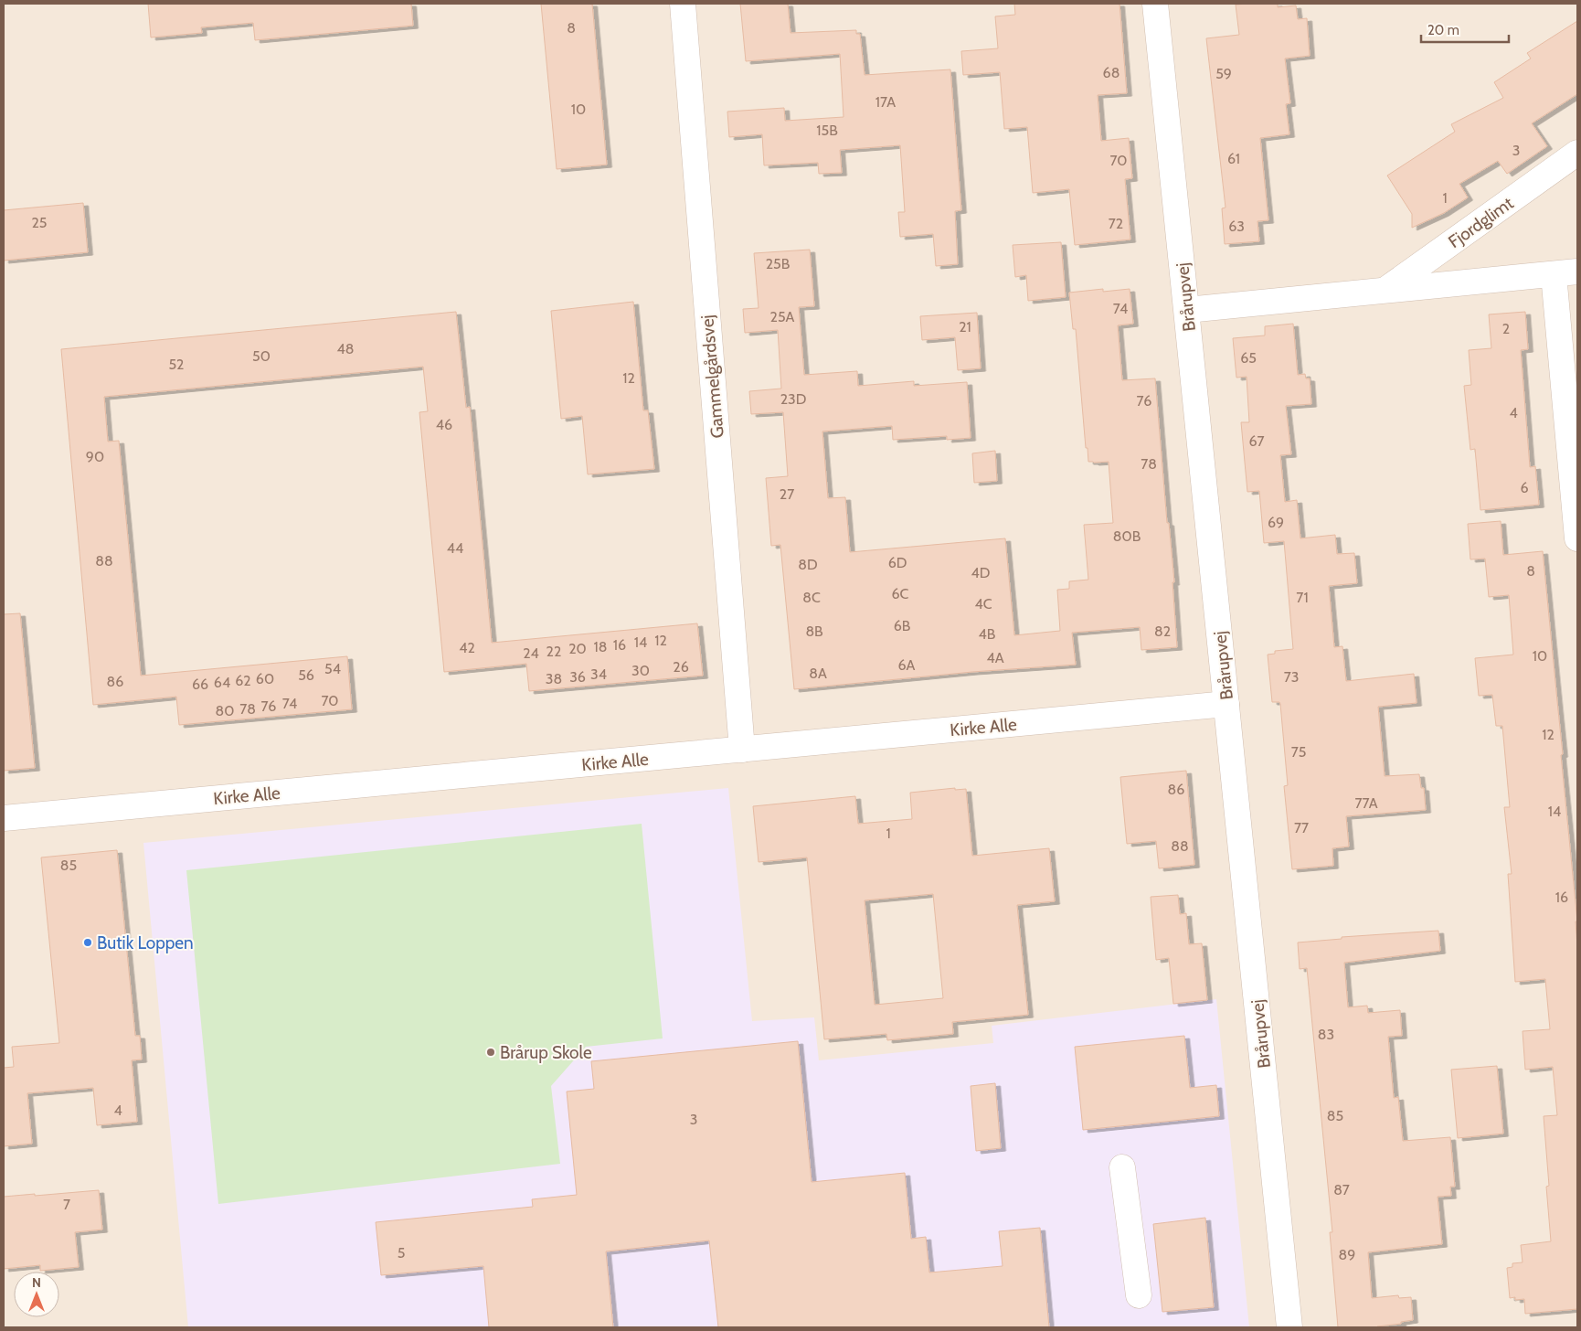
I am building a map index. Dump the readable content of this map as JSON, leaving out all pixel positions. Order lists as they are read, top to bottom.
{
  "streets": {
    "street": [
      "Fjordglimt",
      "Brårupvej",
      "Gammelgårdsvej",
      "Kirke Alle"
    ]
  },
  "crossings": [
    ["Fjordglimt", "Brårupvej"],
    ["Brårupvej", "Kirke Alle"],
    ["Gammelgårdsvej", "Kirke Alle"]
  ],
  "places": ["Butik Loppen", "Brårup Skole"],
  "house_numbers": [
    "8",
    "68",
    "59",
    "17A",
    "10",
    "15B",
    "3",
    "61",
    "70",
    "1",
    "25",
    "72",
    "63",
    "25B",
    "74",
    "25A",
    "21",
    "2",
    "48",
    "50",
    "65",
    "52",
    "12",
    "23D",
    "76",
    "4",
    "46",
    "67",
    "90",
    "78",
    "6",
    "27",
    "69",
    "80B",
    "44",
    "88",
    "6D",
    "8D",
    "8",
    "4D",
    "6C",
    "8C",
    "71",
    "4C",
    "6B",
    "8B",
    "82",
    "4B",
    "12",
    "14",
    "16",
    "18",
    "42",
    "20",
    "22",
    "24",
    "10",
    "4A",
    "6A",
    "26",
    "54",
    "30",
    "8A",
    "34",
    "56",
    "36",
    "73",
    "60",
    "38",
    "62",
    "86",
    "64",
    "66",
    "70",
    "74",
    "76",
    "78",
    "80",
    "12",
    "75",
    "86",
    "77A",
    "14",
    "77",
    "1",
    "88",
    "85",
    "16",
    "83",
    "4",
    "85",
    "3",
    "87",
    "7",
    "5",
    "89"
  ],
  "scale_bar": "20 m",
  "north": "top"
}
